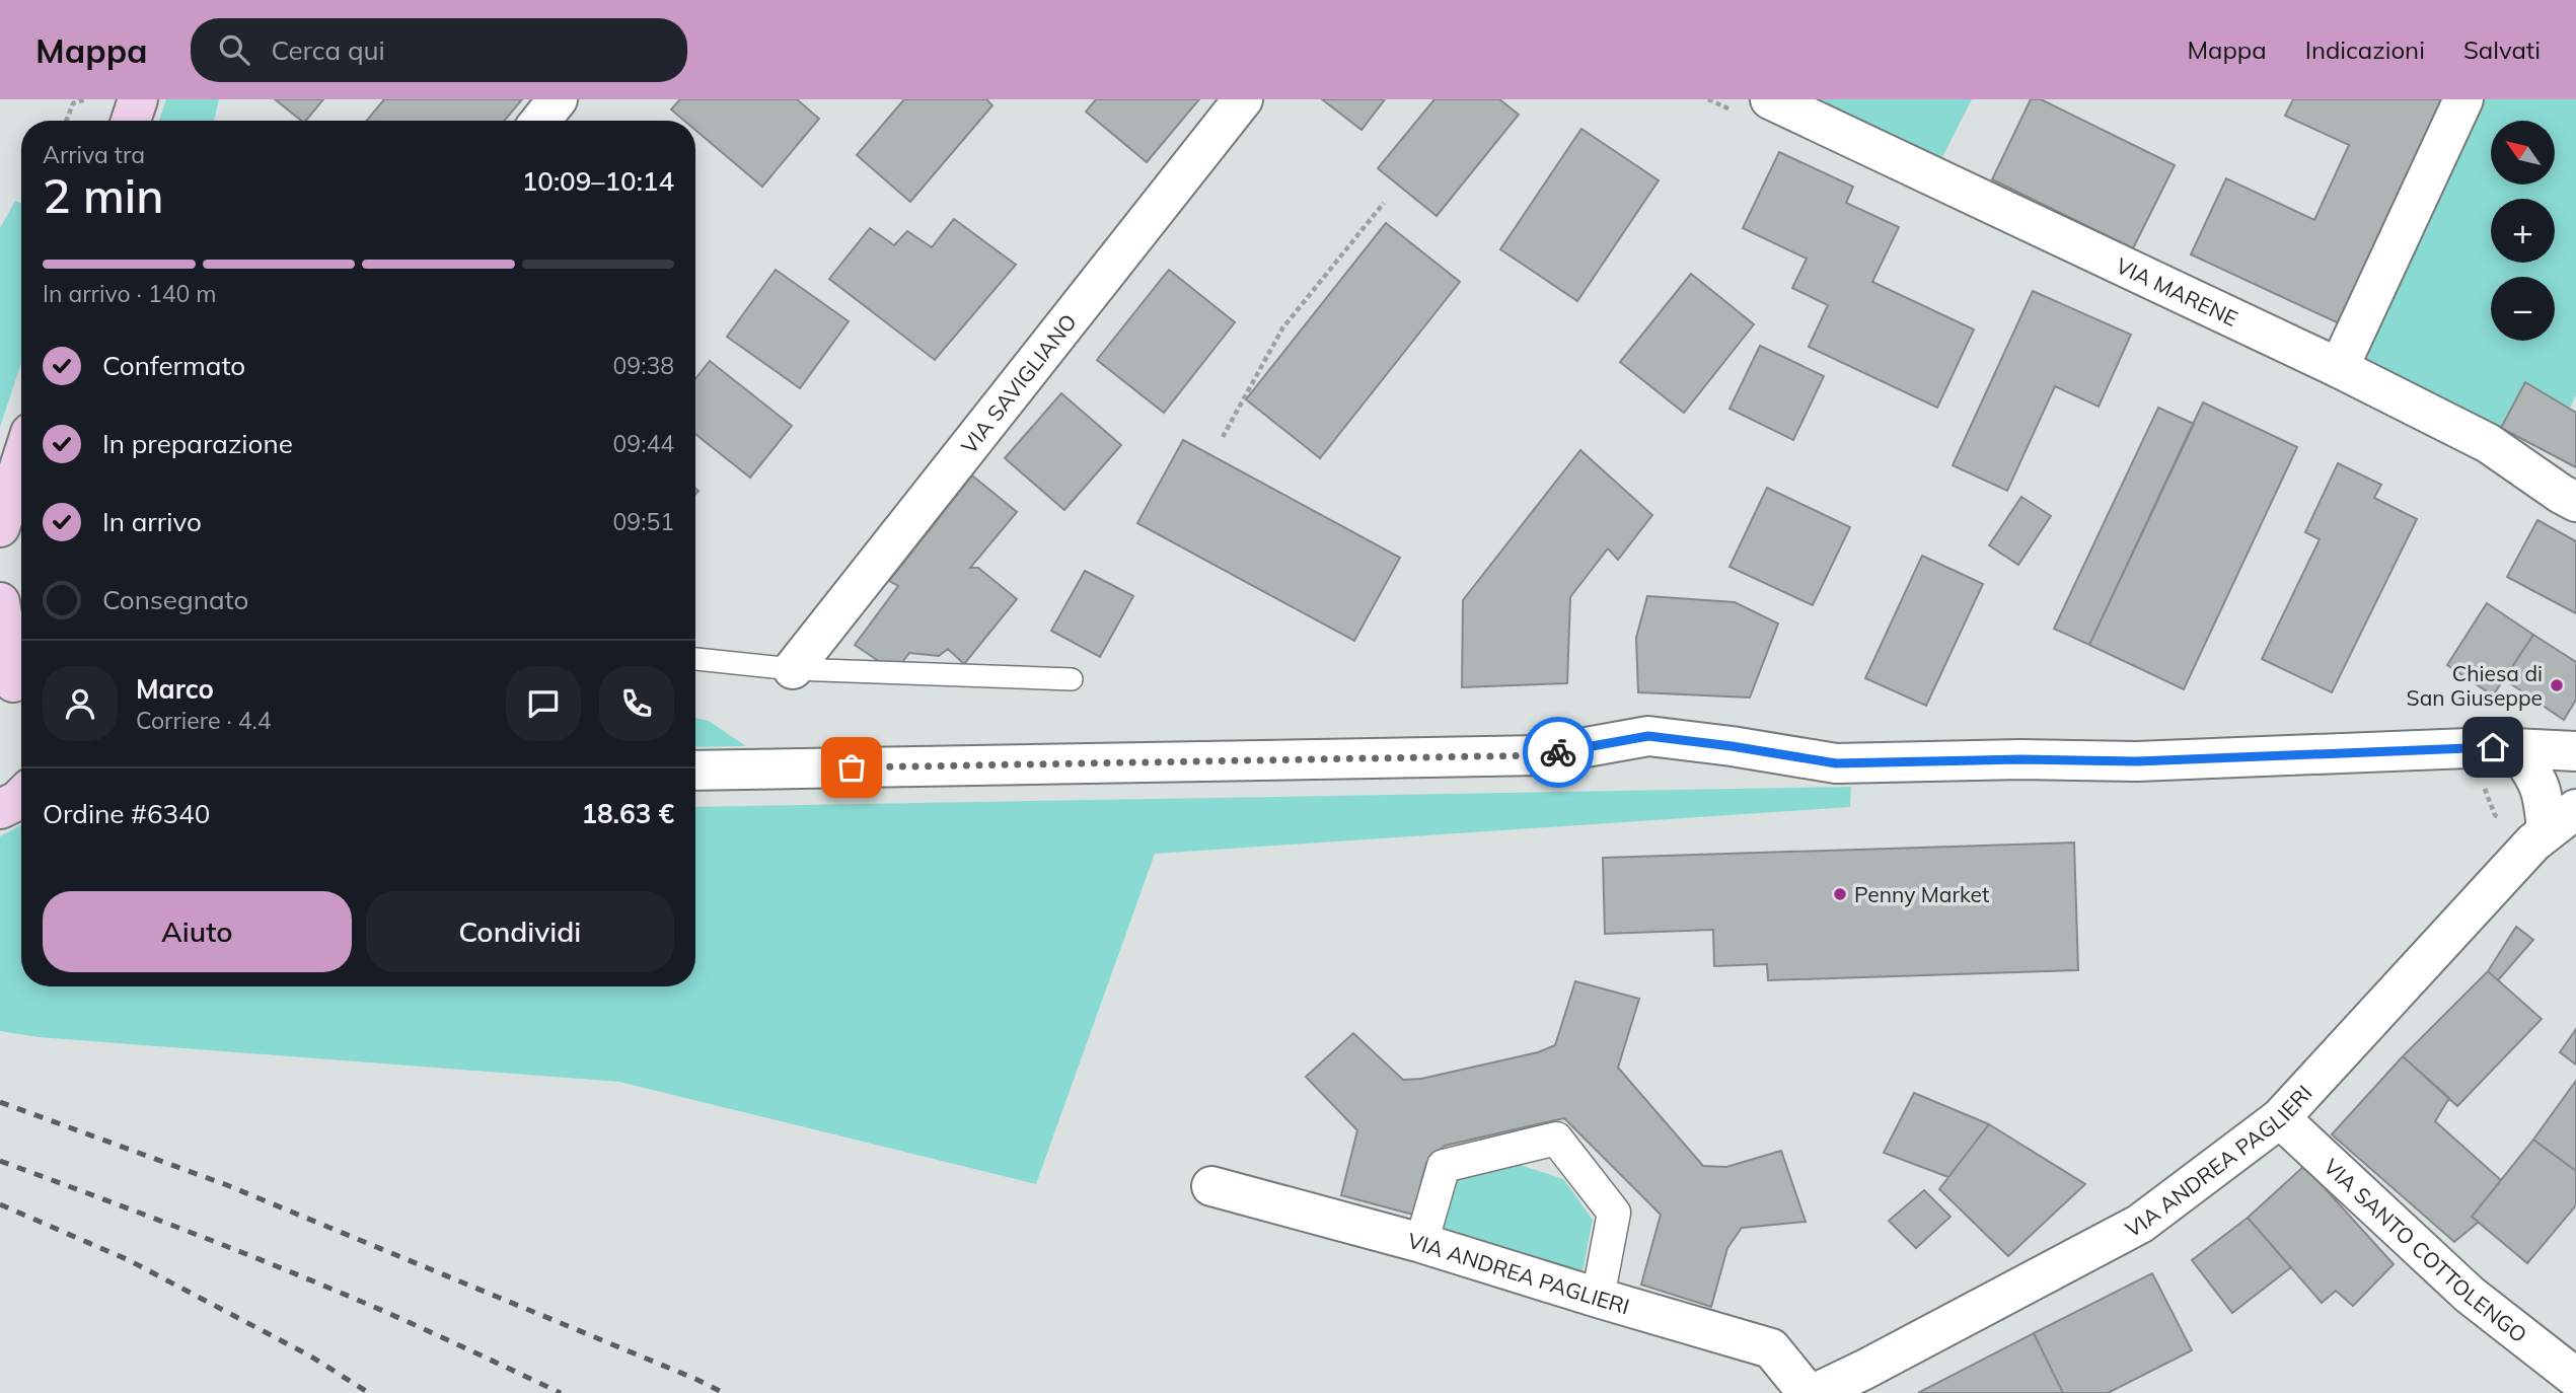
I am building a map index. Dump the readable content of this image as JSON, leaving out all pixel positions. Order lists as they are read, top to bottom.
{
  "streets": {
    "street": [
      "VIA MARENE",
      "VIA SAVIGLIANO",
      "VIA ANDREA PAGLIERI",
      "VIA SANTO COTTOLENGO"
    ]
  },
  "crossings": [
    ["VIA ANDREA PAGLIERI", "VIA SANTO COTTOLENGO"]
  ],
  "places": ["Chiesa di San Giuseppe", "Penny Market"],
  "north": "top left",
  "page": {
    "header": "Mappa",
    "search": "Cerca qui",
    "nav": ["Mappa", "Indicazioni", "Salvati"],
    "map_buttons": ["+", "−"],
    "heading": ["2 min", "Arriva tra", "10:09–10:14"],
    "panel": [
      "Marco",
      "Corriere · 4.4",
      "Ordine #6340",
      "18.63 €"
    ],
    "bar": "In arrivo · 140 m",
    "list": [
      ["Confermato", "09:38"],
      ["In preparazione", "09:44"],
      ["In arrivo", "09:51"],
      "Consegnato"
    ],
    "buttons": ["Aiuto", "Condividi"]
  }
}
